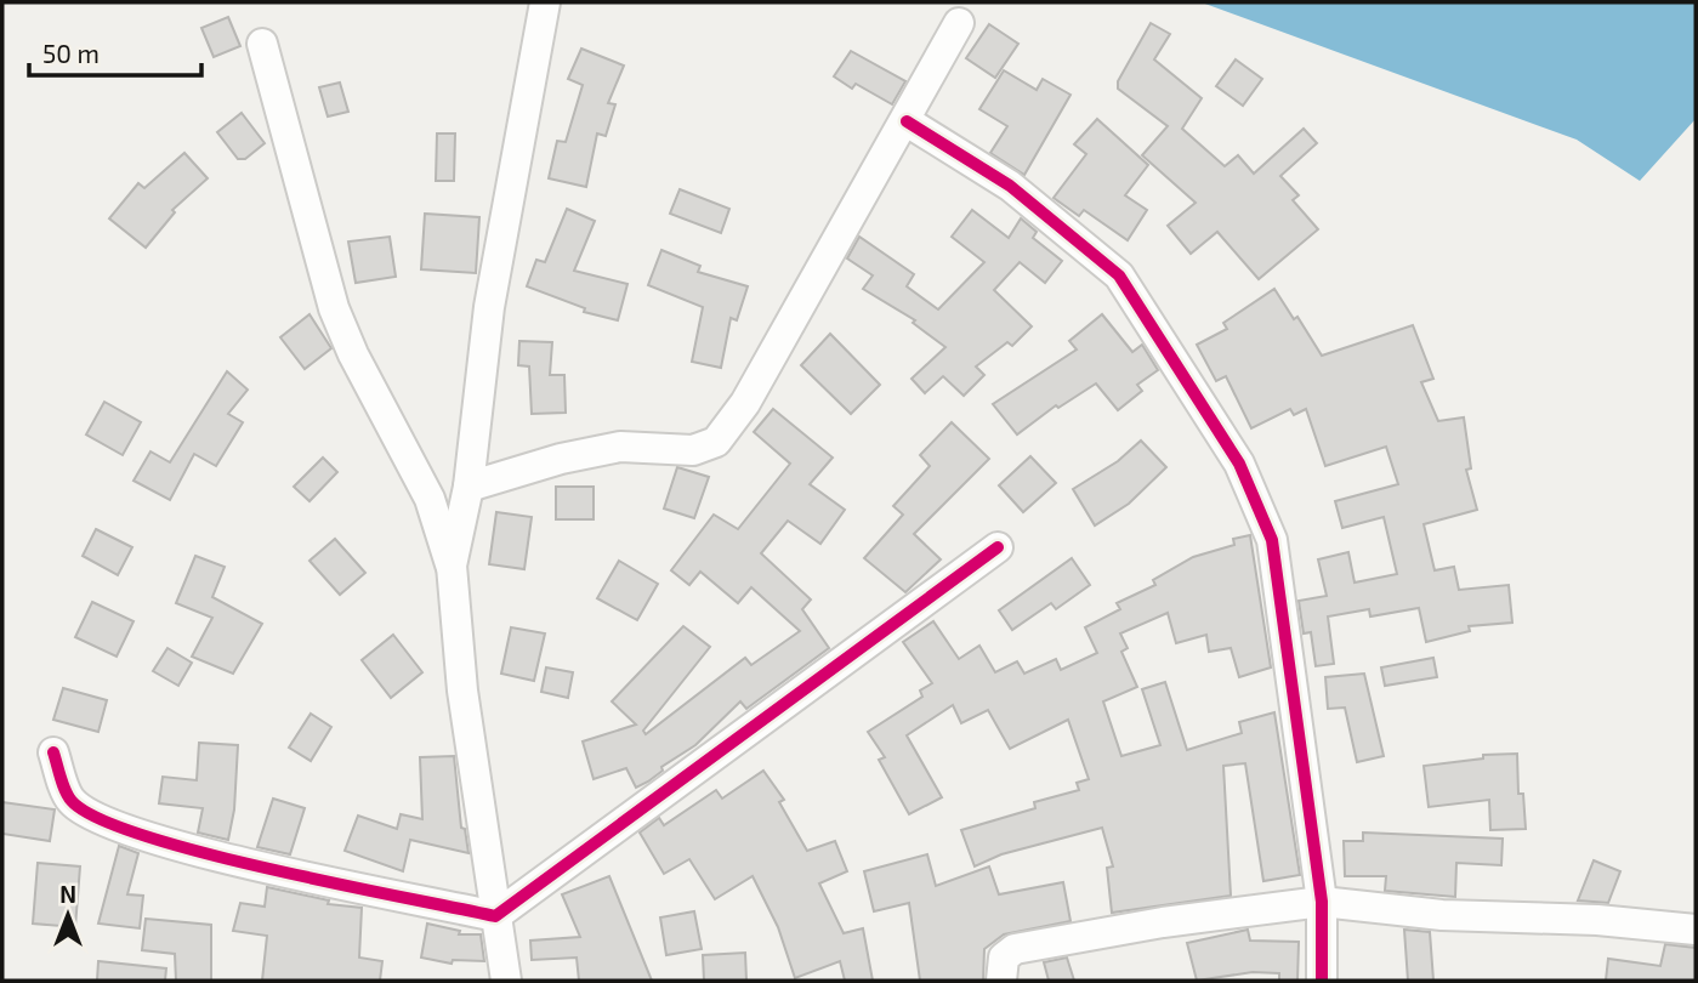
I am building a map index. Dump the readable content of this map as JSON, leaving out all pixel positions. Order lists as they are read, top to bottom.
{
  "scale_bar": "50 m",
  "north": "top"
}
